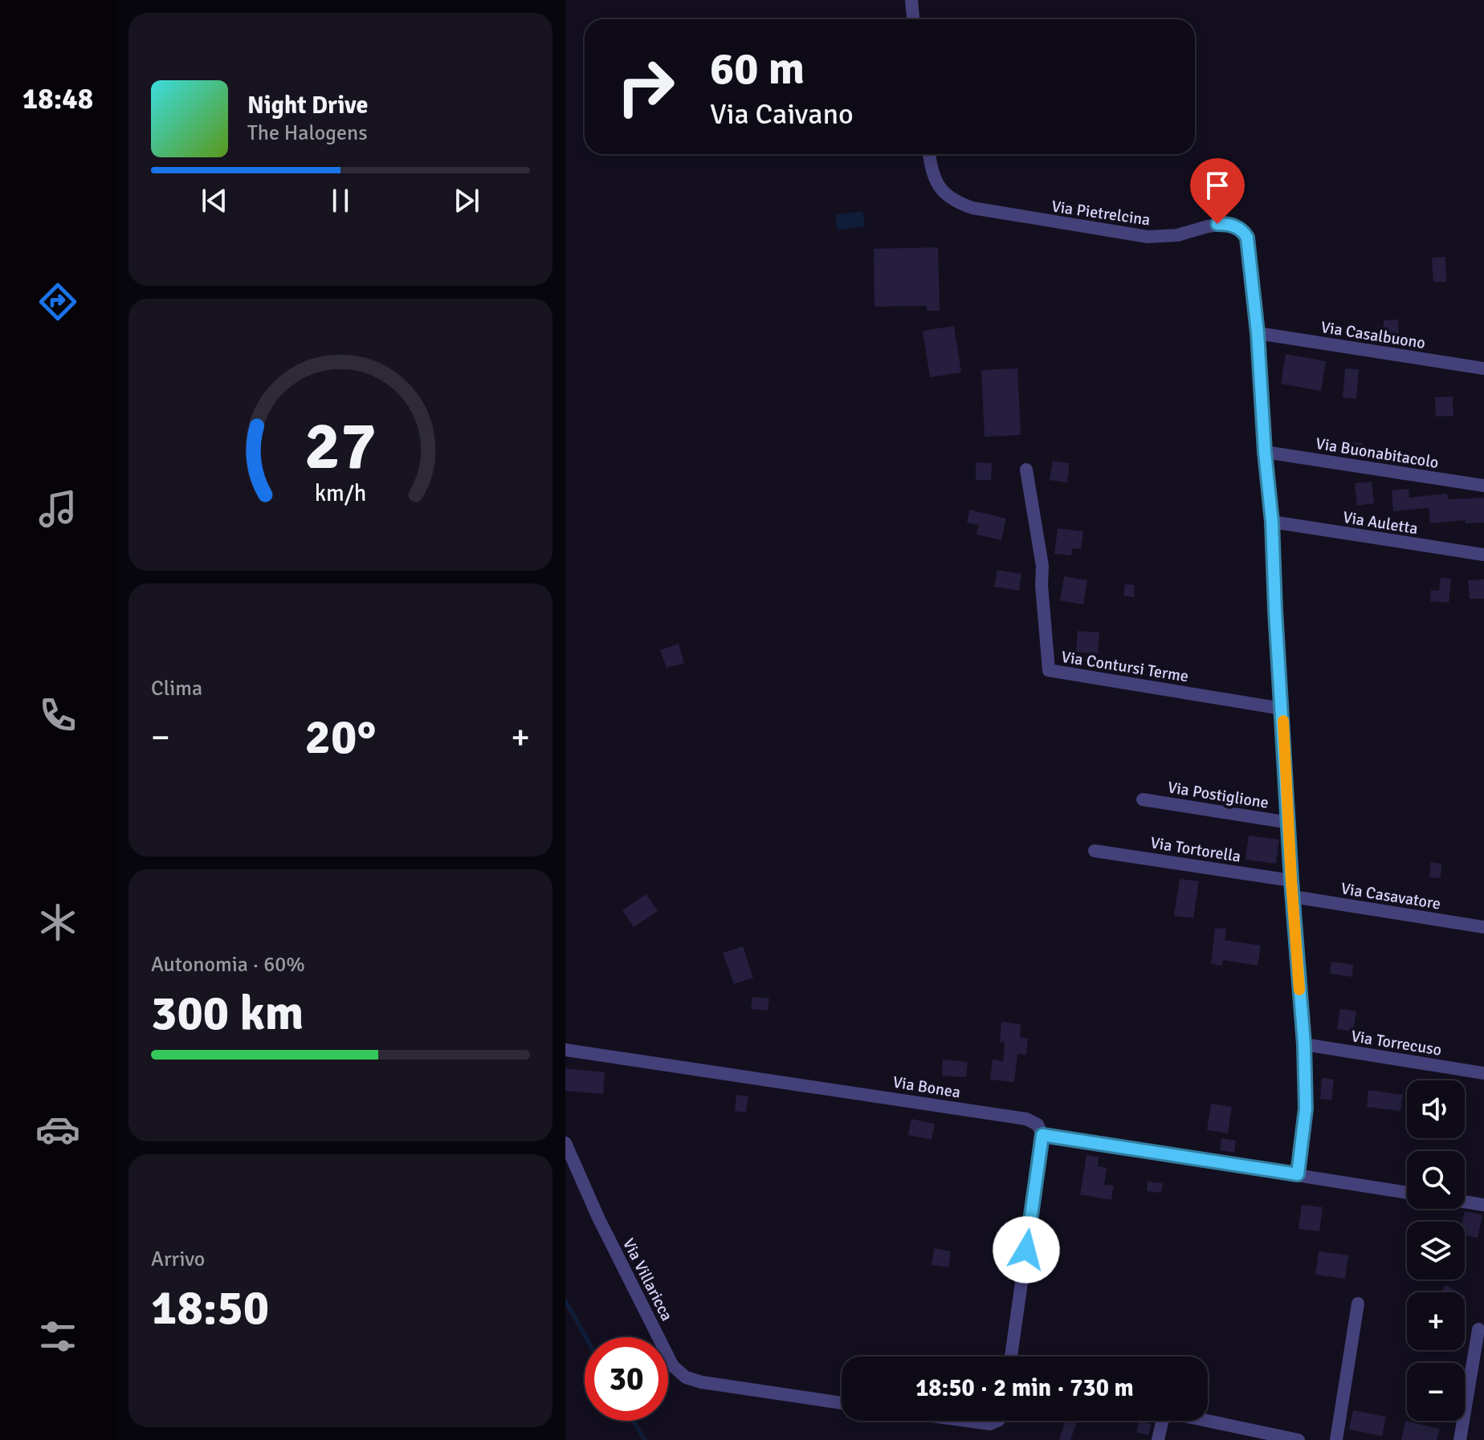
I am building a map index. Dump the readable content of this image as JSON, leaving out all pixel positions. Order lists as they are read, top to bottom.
{
  "streets": {
    "street": [
      "Via Pietrelcina",
      "Via Casalbuono",
      "Via Buonabitacolo",
      "Via Auletta",
      "Via Contursi Terme",
      "Via Postiglione",
      "Via Tortorella",
      "Via Casavatore",
      "Via Torrecuso",
      "Via Bonea",
      "Via Villaricca"
    ]
  },
  "crossings": [
    ["Via Pietrelcina", "Via Casalbuono"],
    ["Via Pietrelcina", "Via Buonabitacolo"],
    ["Via Pietrelcina", "Via Auletta"],
    ["Via Pietrelcina", "Via Contursi Terme"],
    ["Via Pietrelcina", "Via Postiglione"],
    ["Via Pietrelcina", "Via Tortorella"],
    ["Via Pietrelcina", "Via Casavatore"],
    ["Via Pietrelcina", "Via Torrecuso"]
  ],
  "page": {
    "tabs": "18:48",
    "turn": ["60 m", "Via Caivano"],
    "song": ["Night Drive", "The Halogens"],
    "tile": [
      "Clima",
      ["Autonomia · 60%", "300 km"],
      ["Arrivo", "18:50"]
    ],
    "heat": ["−", "20°", "+"],
    "map_buttons": ["+", "−"],
    "limit": "30",
    "trip": "18:50 · 2 min · 730 m",
    "gauge": ["27", "km/h"]
  }
}
